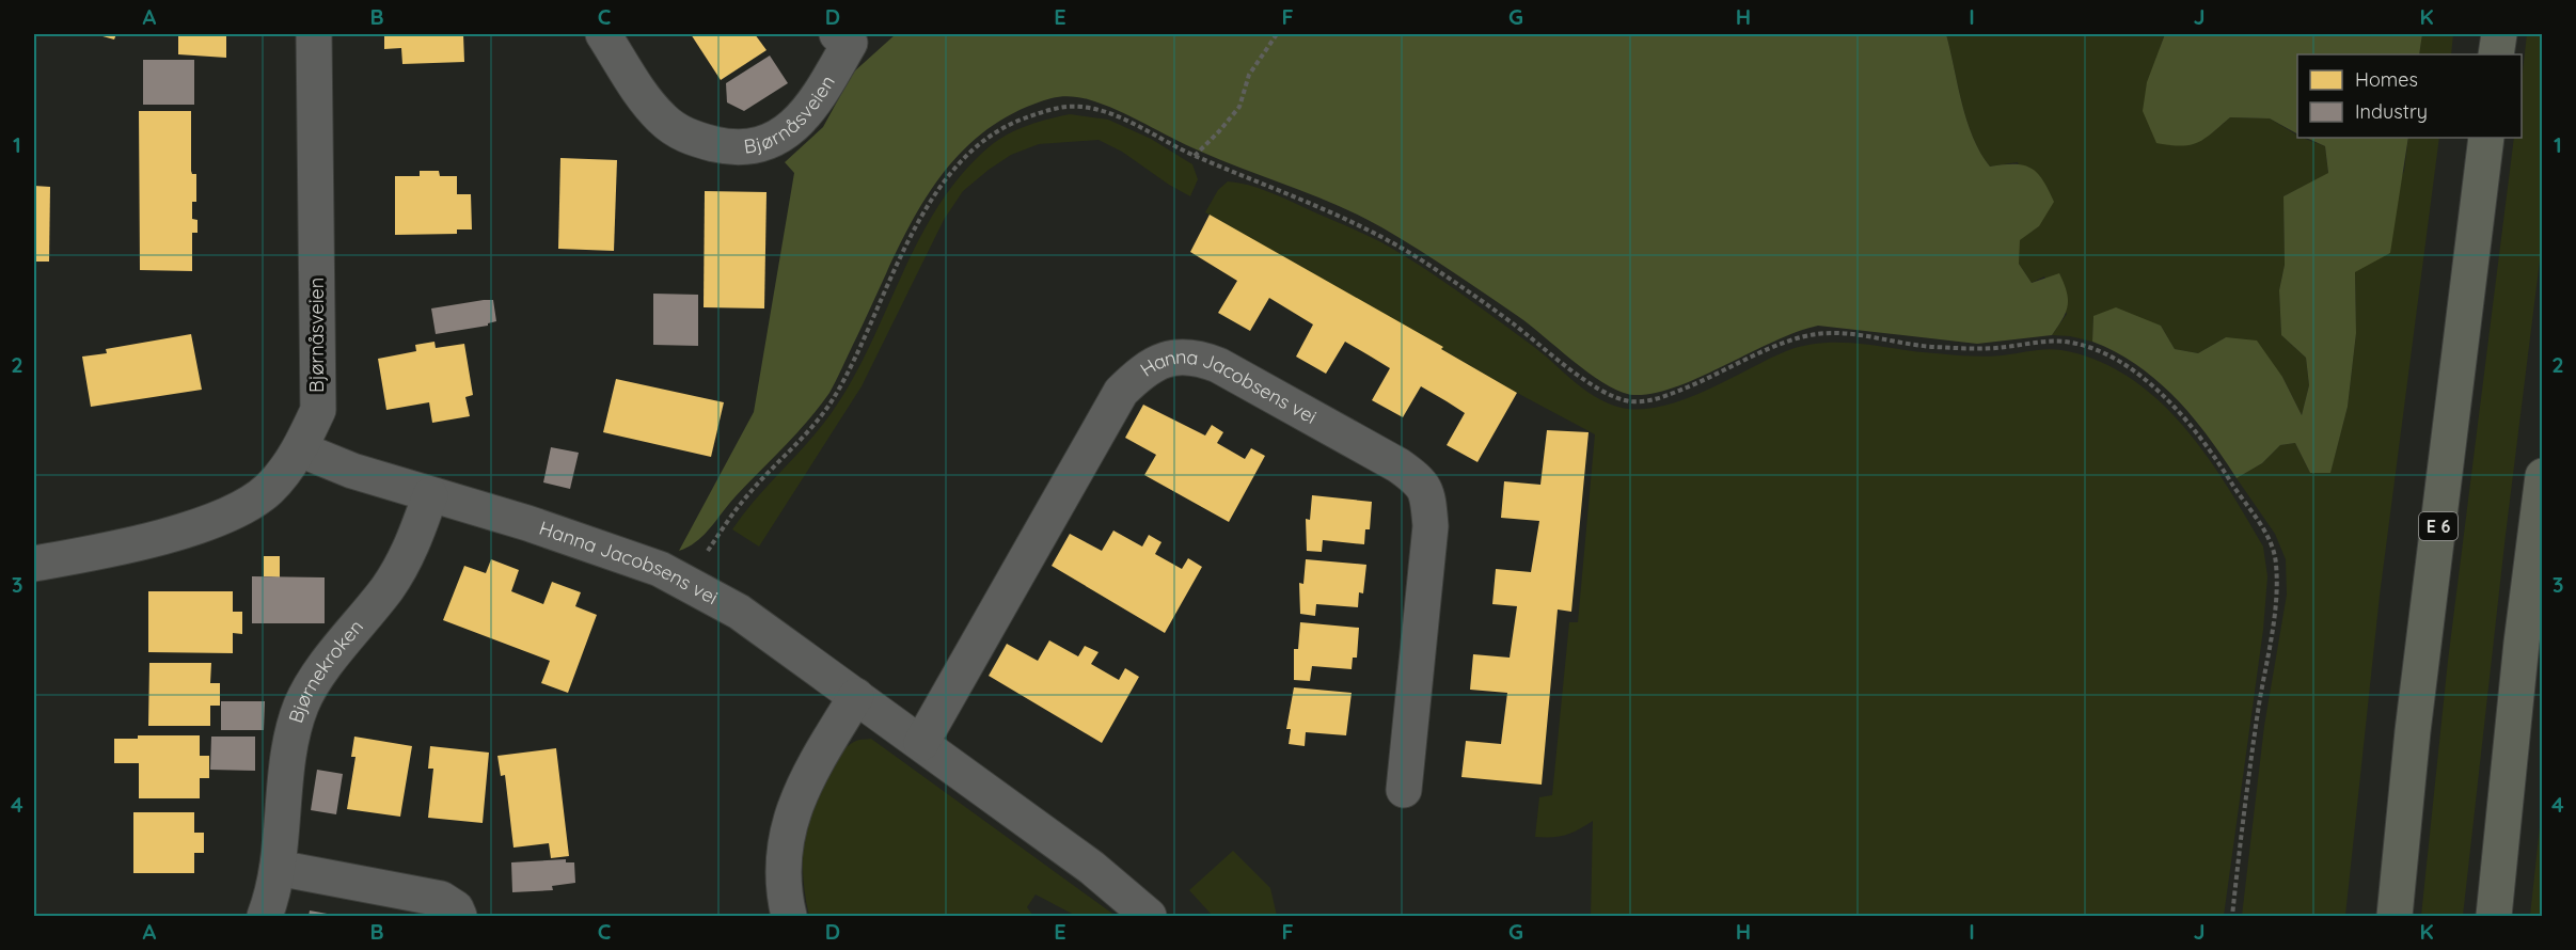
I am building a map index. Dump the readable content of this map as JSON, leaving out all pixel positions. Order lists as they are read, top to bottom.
{
  "streets": {
    "highway": ["E 6"],
    "street": ["Bjørnåsveien", "Hanna Jacobsens vei", "Bjørnekroken"]
  },
  "crossings": [
    ["Bjørnåsveien", "Hanna Jacobsens vei"],
    ["Hanna Jacobsens vei", "Bjørnekroken"]
  ],
  "legend": ["Homes", "Industry"],
  "grid": {
    "columns": [
      "A",
      "B",
      "C",
      "D",
      "E",
      "F",
      "G",
      "H",
      "I",
      "J",
      "K"
    ],
    "rows": [
      "1",
      "2",
      "3",
      "4"
    ]
  }
}
